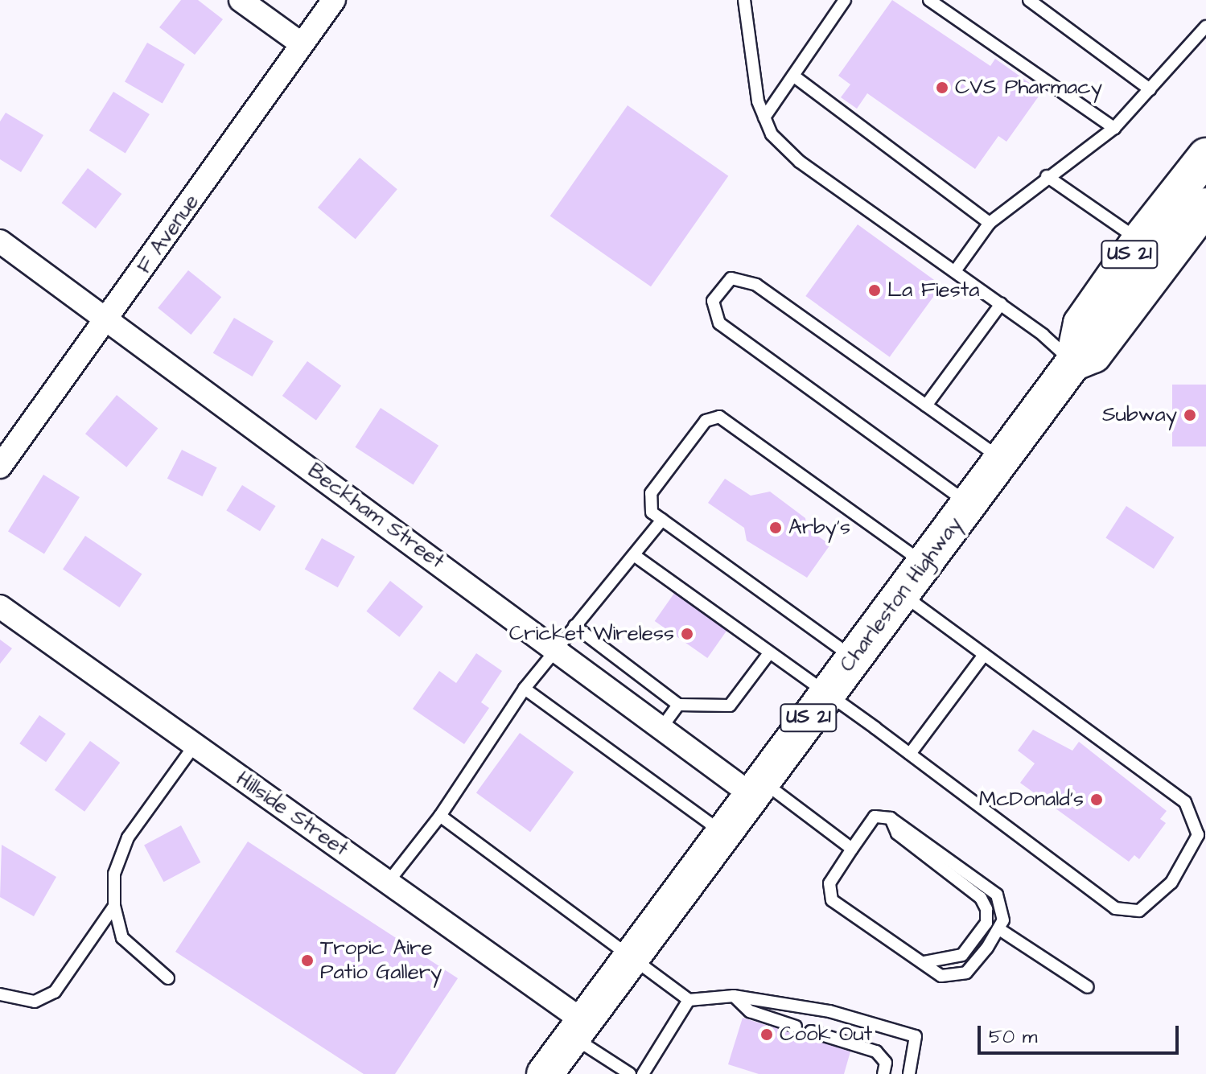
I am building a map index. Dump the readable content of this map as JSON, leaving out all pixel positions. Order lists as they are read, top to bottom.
{
  "streets": {
    "main road": ["US 21", "Charleston Highway"],
    "street": ["F Avenue", "Beckham Street", "Hillside Street"]
  },
  "crossings": [
    ["F Avenue", "Beckham Street"],
    ["Beckham Street", "Charleston Highway"],
    ["Charleston Highway", "Hillside Street"]
  ],
  "places": [
    "CVS Pharmacy",
    "La Fiesta",
    "Subway",
    "Arby's",
    "Cricket Wireless",
    "McDonald's",
    "Tropic Aire Patio Gallery",
    "Cook Out"
  ],
  "scale_bar": "50 m"
}
